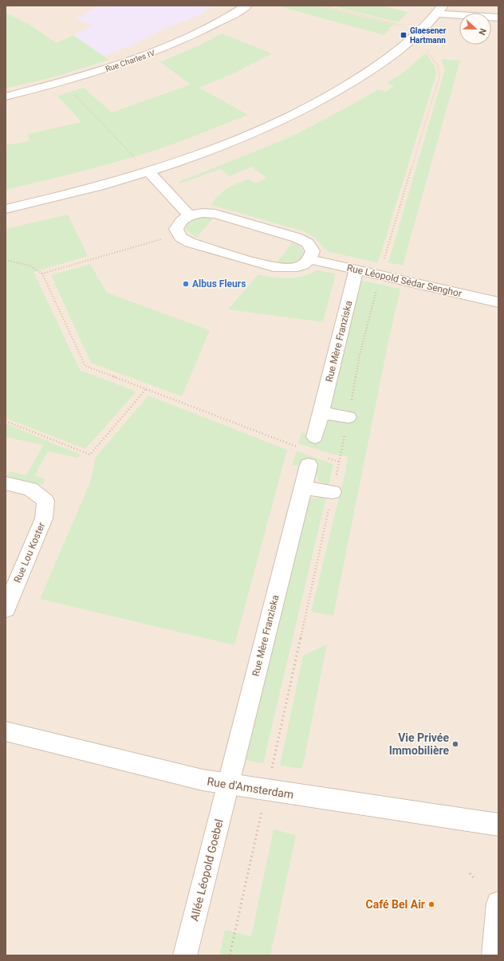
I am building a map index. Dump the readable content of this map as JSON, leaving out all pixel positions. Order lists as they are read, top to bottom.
{
  "streets": {
    "street": [
      "Rue Charles IV",
      "Rue Léopold Sédar Senghor",
      "Rue Mère Franziska",
      "Rue Lou Koster",
      "Rue d'Amsterdam",
      "Allée Léopold Goebel"
    ]
  },
  "crossings": [
    ["Rue Léopold Sédar Senghor", "Rue Mère Franziska"],
    ["Rue Mère Franziska", "Rue d'Amsterdam"],
    ["Rue Mère Franziska", "Allée Léopold Goebel"],
    ["Rue d'Amsterdam", "Allée Léopold Goebel"]
  ],
  "places": {
    "transit": ["Glaesener Hartmann"],
    "other": ["Albus Fleurs", "Vie Privée Immobilière", "Café Bel Air"]
  },
  "north": "right"
}
